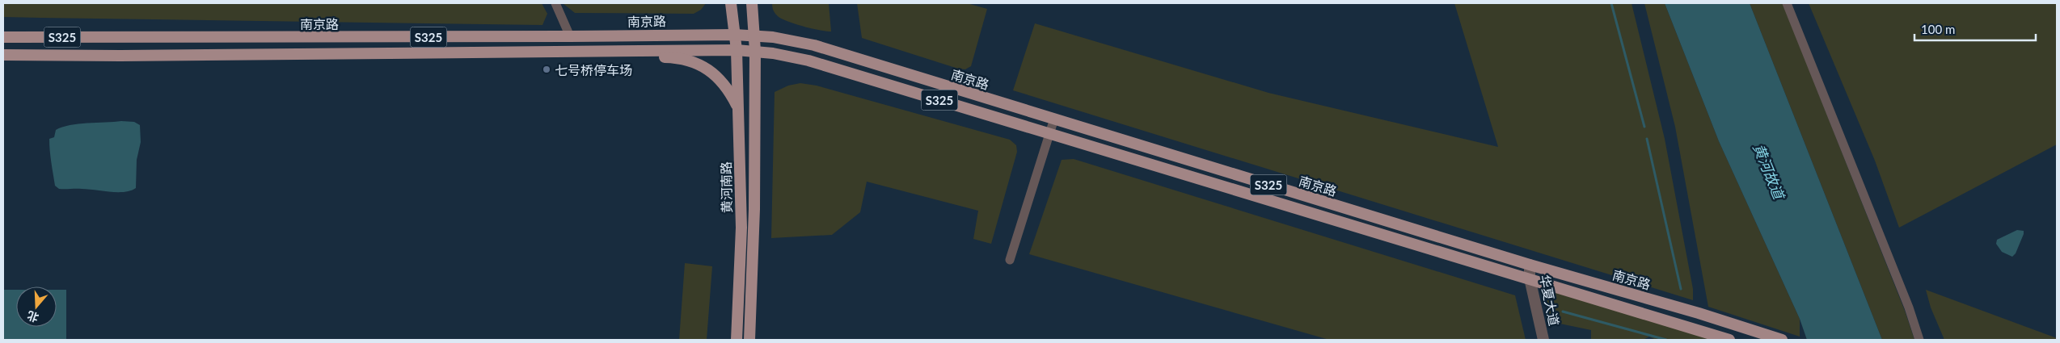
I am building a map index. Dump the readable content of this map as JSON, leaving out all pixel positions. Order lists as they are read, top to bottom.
{
  "streets": {
    "main road": ["南京路", "S325", "黄河南路"],
    "street": ["华夏大道"]
  },
  "crossings": [
    ["南京路", "黄河南路"],
    ["南京路", "华夏大道"]
  ],
  "water": ["黄河故道"],
  "places": ["七号桥停车场"],
  "scale_bar": "100 m",
  "north": "bottom"
}
